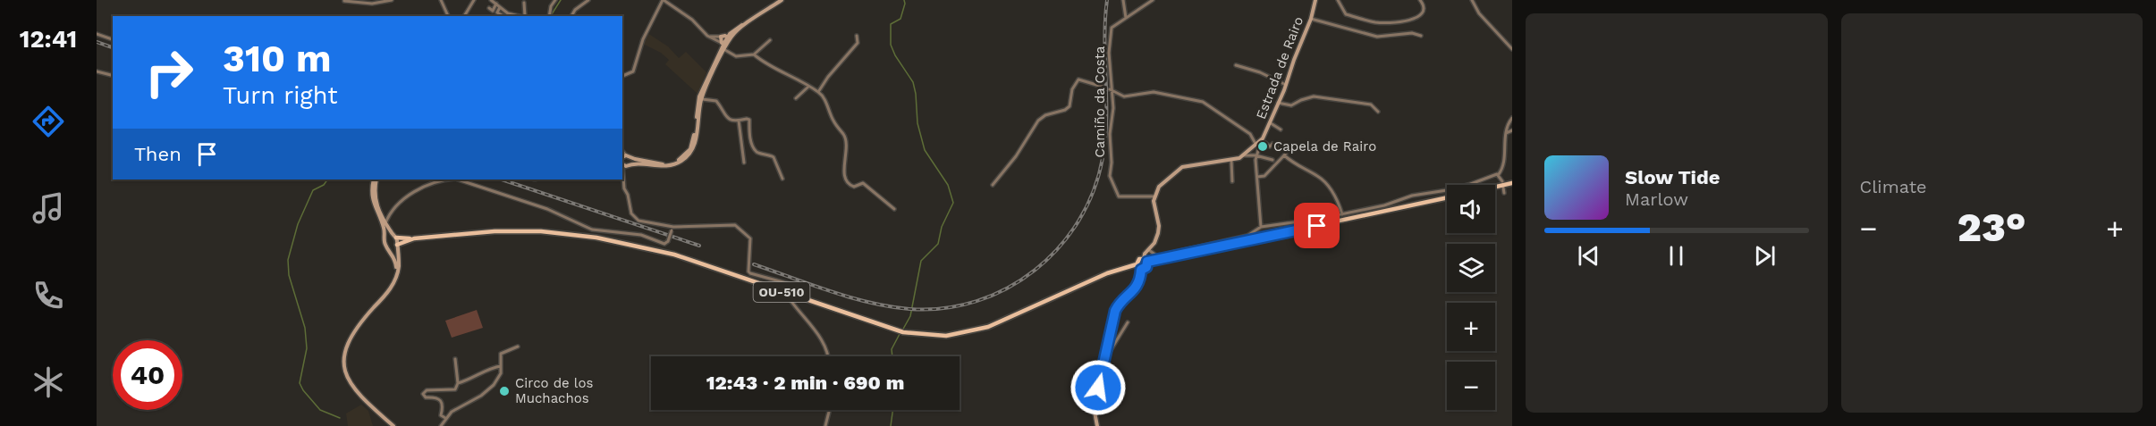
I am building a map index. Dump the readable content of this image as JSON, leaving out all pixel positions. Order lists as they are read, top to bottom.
{
  "streets": {
    "main road": ["OU-510"],
    "street": ["Estrada de Rairo", "Camiño da Costa"]
  },
  "crossings": [
    ["Estrada de Rairo", "Camiño da Costa"]
  ],
  "places": ["Capela de Rairo", "Circo de los Muchachos"],
  "page": {
    "tabs": "12:41",
    "tile": "Climate",
    "turn": ["310 m", "Turn right"],
    "then": "Then",
    "song": ["Slow Tide", "Marlow"],
    "map_buttons": ["+", "−"],
    "heat": ["−", "23°", "+"],
    "limit": "40",
    "trip": "12:43 · 2 min · 690 m"
  }
}
